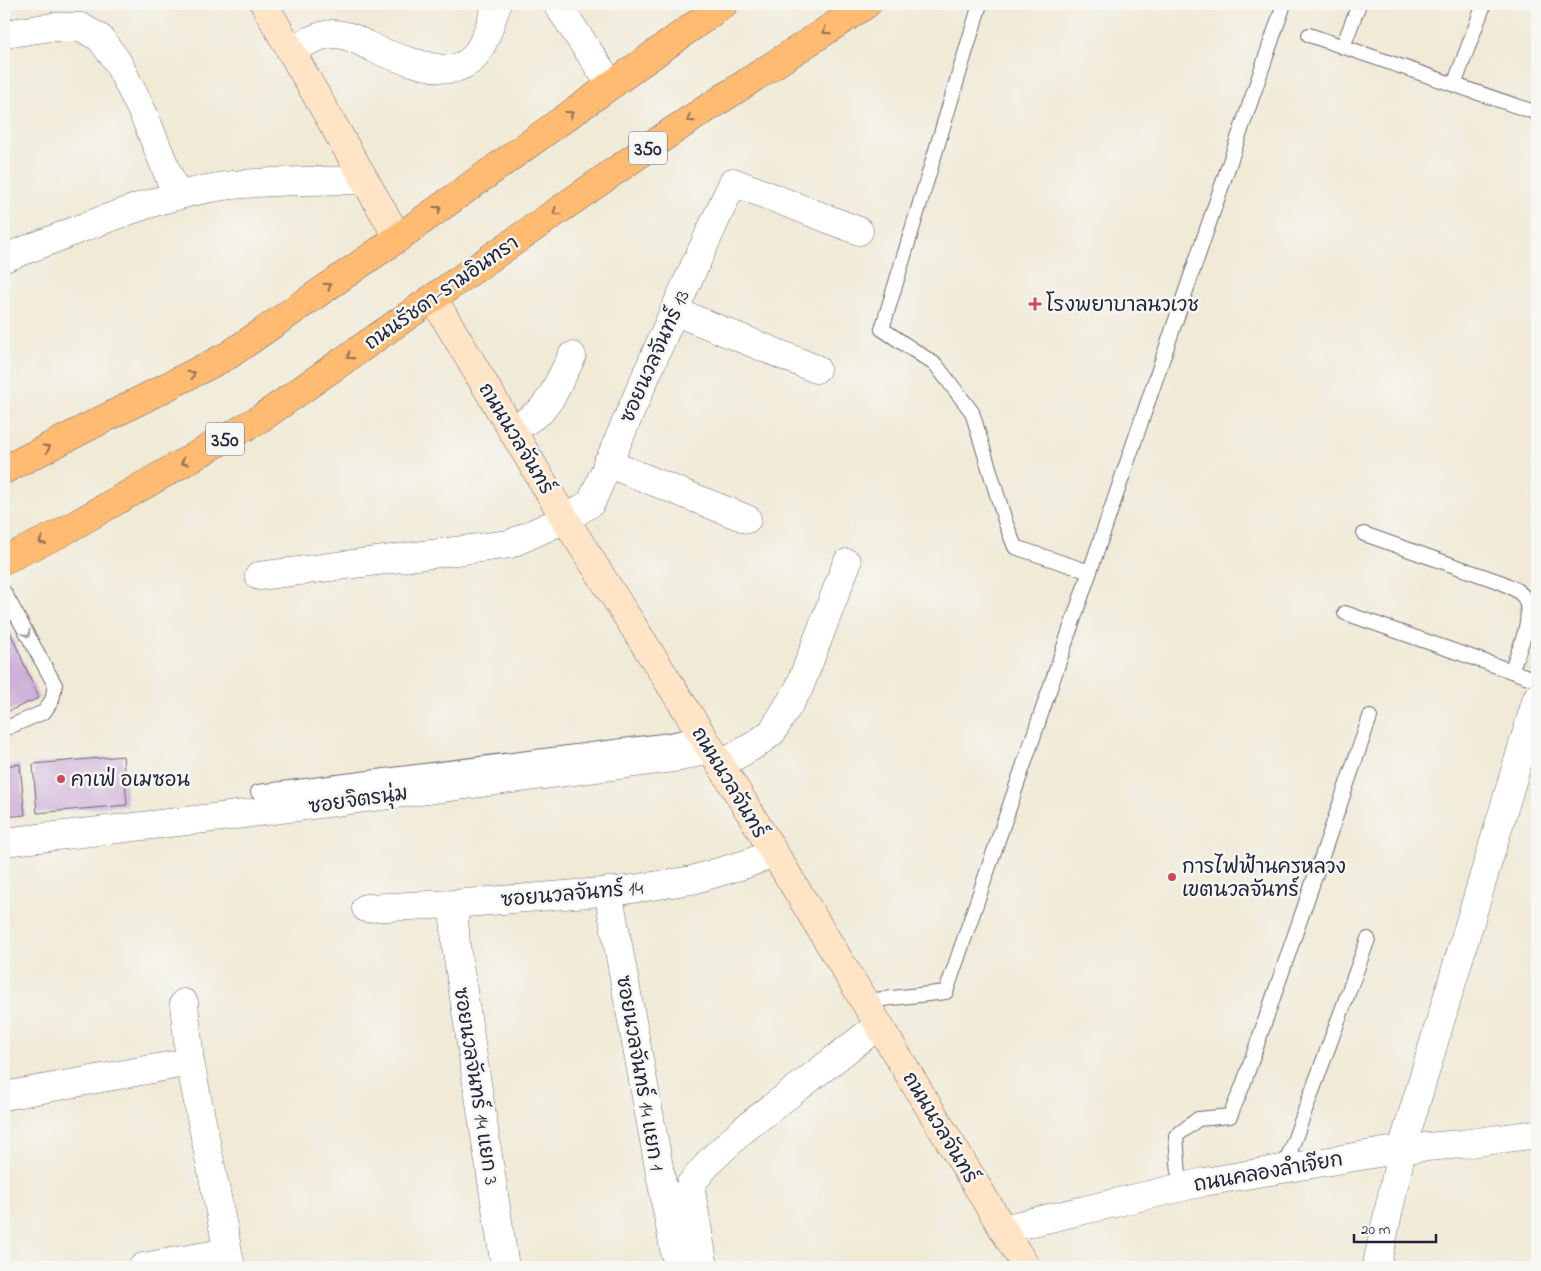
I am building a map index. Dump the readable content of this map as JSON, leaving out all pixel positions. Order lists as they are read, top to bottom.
{
  "streets": {
    "main road": ["350", "ถนนรัชดา-รามอินทรา", "ถนนนวลจันทร์"],
    "street": [
      "ซอยนวลจันทร์ 13",
      "ซอยจิตรนุ่ม",
      "ซอยนวลจันทร์ 14",
      "ซอยนวลจันทร์ 14 แยก 1",
      "ซอยนวลจันทร์ 14 แยก 3",
      "ถนนคลองลำเจียก"
    ]
  },
  "crossings": [
    ["ถนนรัชดา-รามอินทรา", "ถนนนวลจันทร์"],
    ["ซอยนวลจันทร์ 13", "ถนนนวลจันทร์"],
    ["ถนนนวลจันทร์", "ซอยจิตรนุ่ม"],
    ["ถนนนวลจันทร์", "ซอยนวลจันทร์ 14"],
    ["ถนนนวลจันทร์", "ถนนคลองลำเจียก"],
    ["ซอยนวลจันทร์ 14", "ซอยนวลจันทร์ 14 แยก 1"],
    ["ซอยนวลจันทร์ 14", "ซอยนวลจันทร์ 14 แยก 3"]
  ],
  "places": {
    "health": ["โรงพยาบาลนวเวช"],
    "other": ["คาเฟ่ อเมซอน", "การไฟฟ้านครหลวง เขตนวลจันทร์"]
  },
  "scale_bar": "20 m"
}
